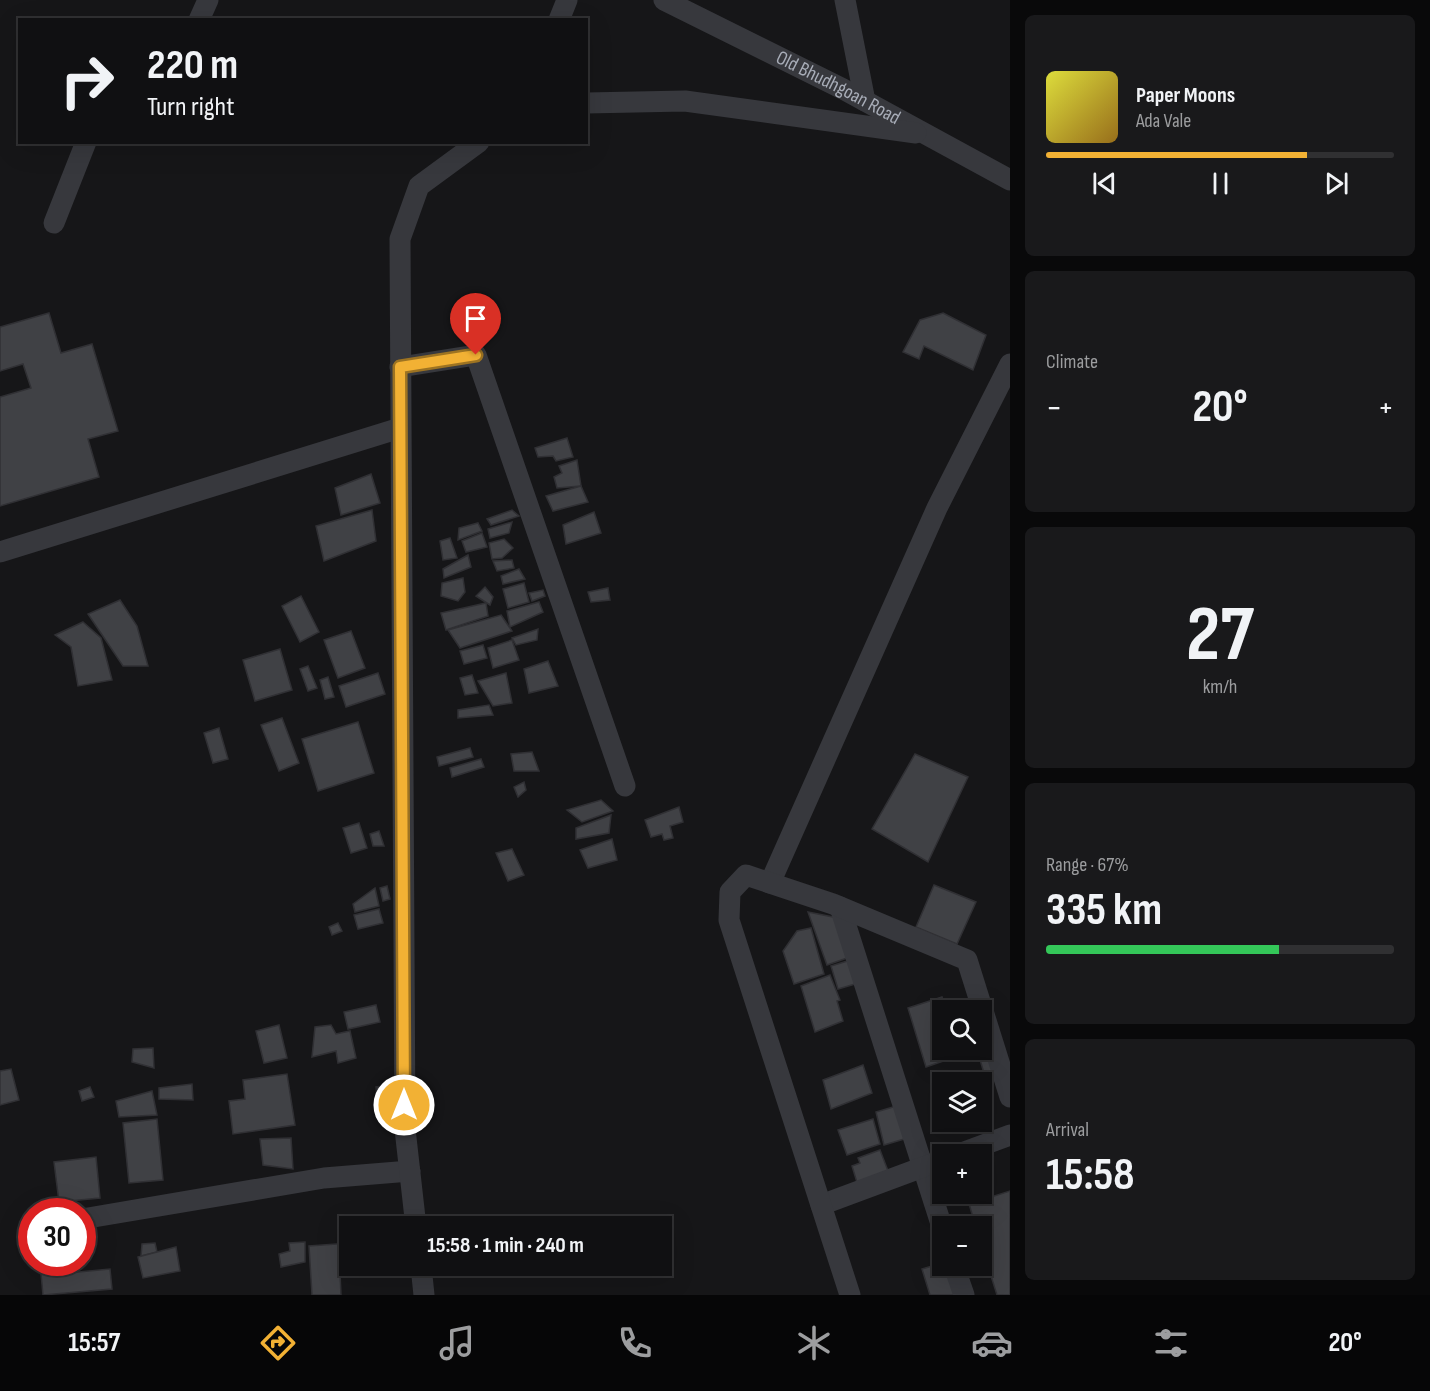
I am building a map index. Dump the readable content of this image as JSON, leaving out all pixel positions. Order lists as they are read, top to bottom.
{
  "streets": {
    "street": ["Old Bhudhgoan Road"]
  },
  "page": {
    "turn": ["220 m", "Turn right"],
    "song": ["Paper Moons", "Ada Vale"],
    "tile": [
      "Climate",
      ["27", "km/h"],
      ["Range · 67%", "335 km"],
      ["Arrival", "15:58"]
    ],
    "heat": ["−", "20°", "+"],
    "map_buttons": ["+", "−"],
    "limit": "30",
    "trip": "15:58 · 1 min · 240 m",
    "tabs": ["15:57", "20°"]
  }
}
